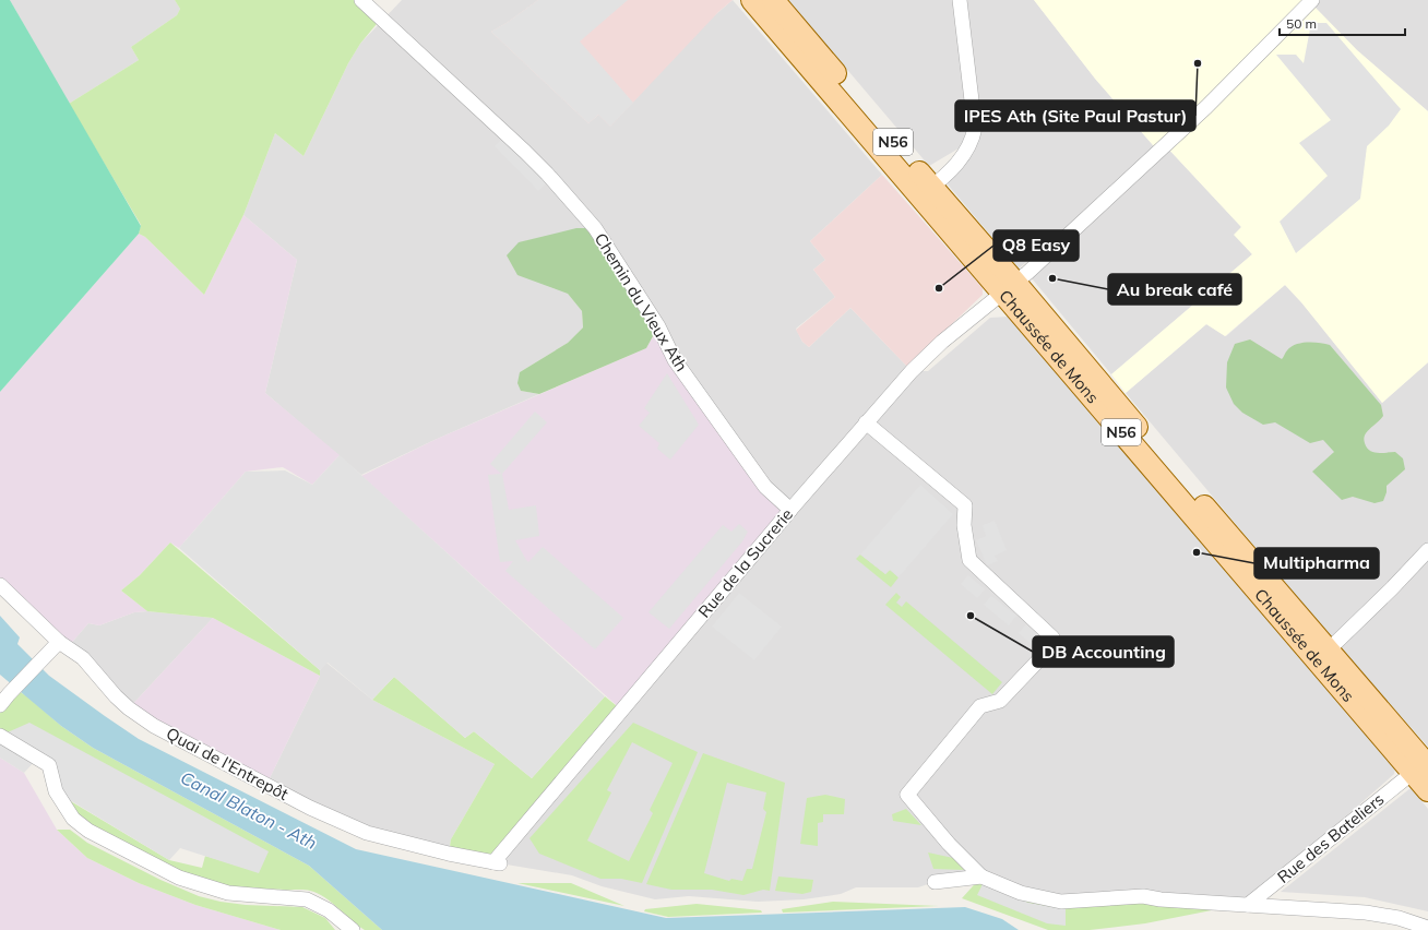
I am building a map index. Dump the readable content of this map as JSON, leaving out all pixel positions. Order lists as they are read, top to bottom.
{
  "streets": {
    "main road": ["N56", "Chaussée de Mons"],
    "street": [
      "Chemin du Vieux Ath",
      "Rue de la Sucrerie",
      "Quai de l'Entrepôt",
      "Rue des Bateliers"
    ]
  },
  "crossings": [
    ["Chemin du Vieux Ath", "Rue de la Sucrerie"],
    ["Chaussée de Mons", "Rue de la Sucrerie"],
    ["Chaussée de Mons", "Rue des Bateliers"],
    ["Rue de la Sucrerie", "Quai de l'Entrepôt"]
  ],
  "water": ["Canal Blaton - Ath"],
  "places": [
    "IPES Ath (Site Paul Pastur)",
    "Au break café",
    "Q8 Easy",
    "Multipharma",
    "DB Accounting"
  ],
  "scale_bar": "50 m"
}
